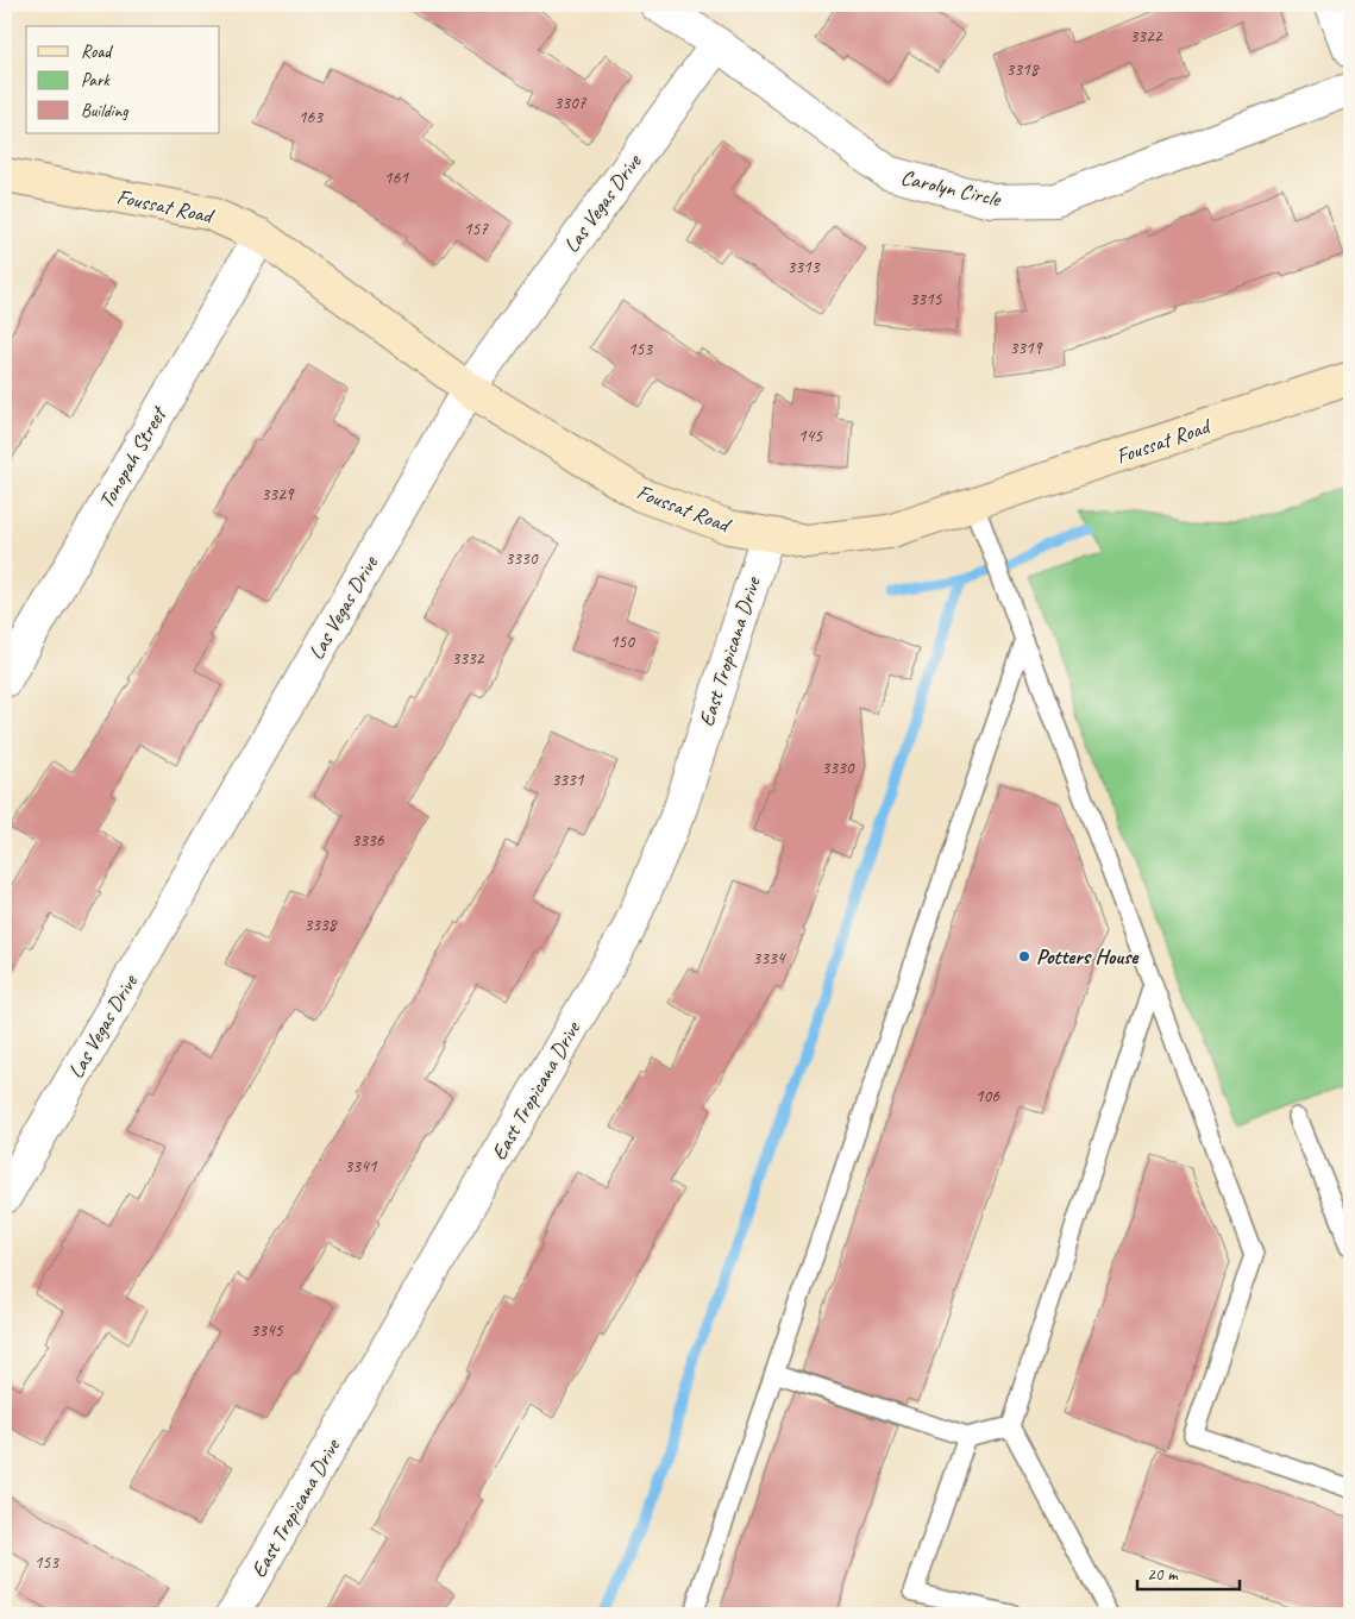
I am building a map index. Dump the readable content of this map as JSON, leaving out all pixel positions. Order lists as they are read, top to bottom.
{
  "streets": {
    "main road": ["Foussat Road"],
    "street": [
      "Carolyn Circle",
      "Las Vegas Drive",
      "Tonopah Street",
      "East Tropicana Drive"
    ]
  },
  "crossings": [
    ["Carolyn Circle", "Las Vegas Drive"],
    ["Las Vegas Drive", "Foussat Road"],
    ["Foussat Road", "Tonopah Street"],
    ["Foussat Road", "East Tropicana Drive"]
  ],
  "places": ["Potters House"],
  "house_numbers": [
    "3322",
    "3318",
    "3307",
    "163",
    "161",
    "157",
    "3313",
    "3315",
    "3319",
    "153",
    "145",
    "3329",
    "3330",
    "150",
    "3332",
    "3330",
    "3331",
    "3336",
    "3338",
    "3334",
    "106",
    "3341",
    "3345",
    "153"
  ],
  "legend": ["Road", "Park", "Building"],
  "scale_bar": "20 m"
}
